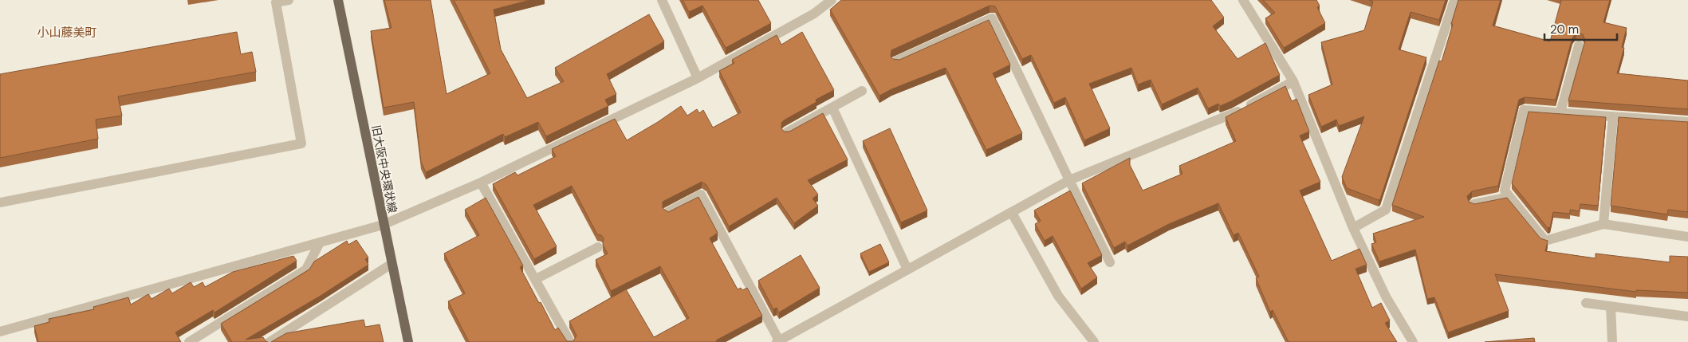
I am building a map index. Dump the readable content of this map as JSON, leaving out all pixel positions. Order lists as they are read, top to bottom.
{
  "streets": {
    "main road": ["旧大阪中央環状線"]
  },
  "districts": ["小山藤美町"],
  "scale_bar": "20 m"
}
